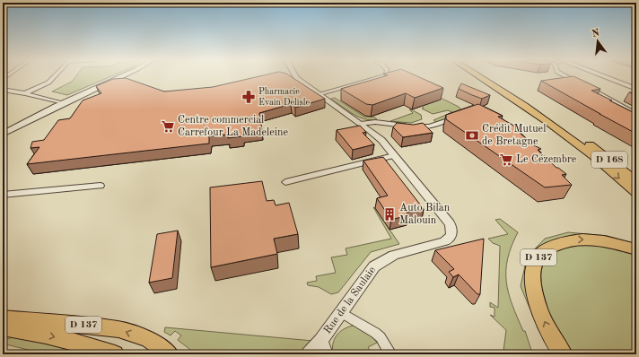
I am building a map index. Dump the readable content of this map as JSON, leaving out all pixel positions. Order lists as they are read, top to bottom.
{
  "streets": {
    "highway": ["D 137"],
    "main road": ["D 168"],
    "street": ["Rue de la Saulaie"]
  },
  "places": {
    "pharmacy": ["Pharmacie Evain Delisle"],
    "supermarket": ["Centre commercial Carrefour La Madeleine", "Le Cézembre"],
    "bank": ["Crédit Mutuel de Bretagne"],
    "building": ["Auto Bilan Malouin"]
  },
  "north": "top"
}
